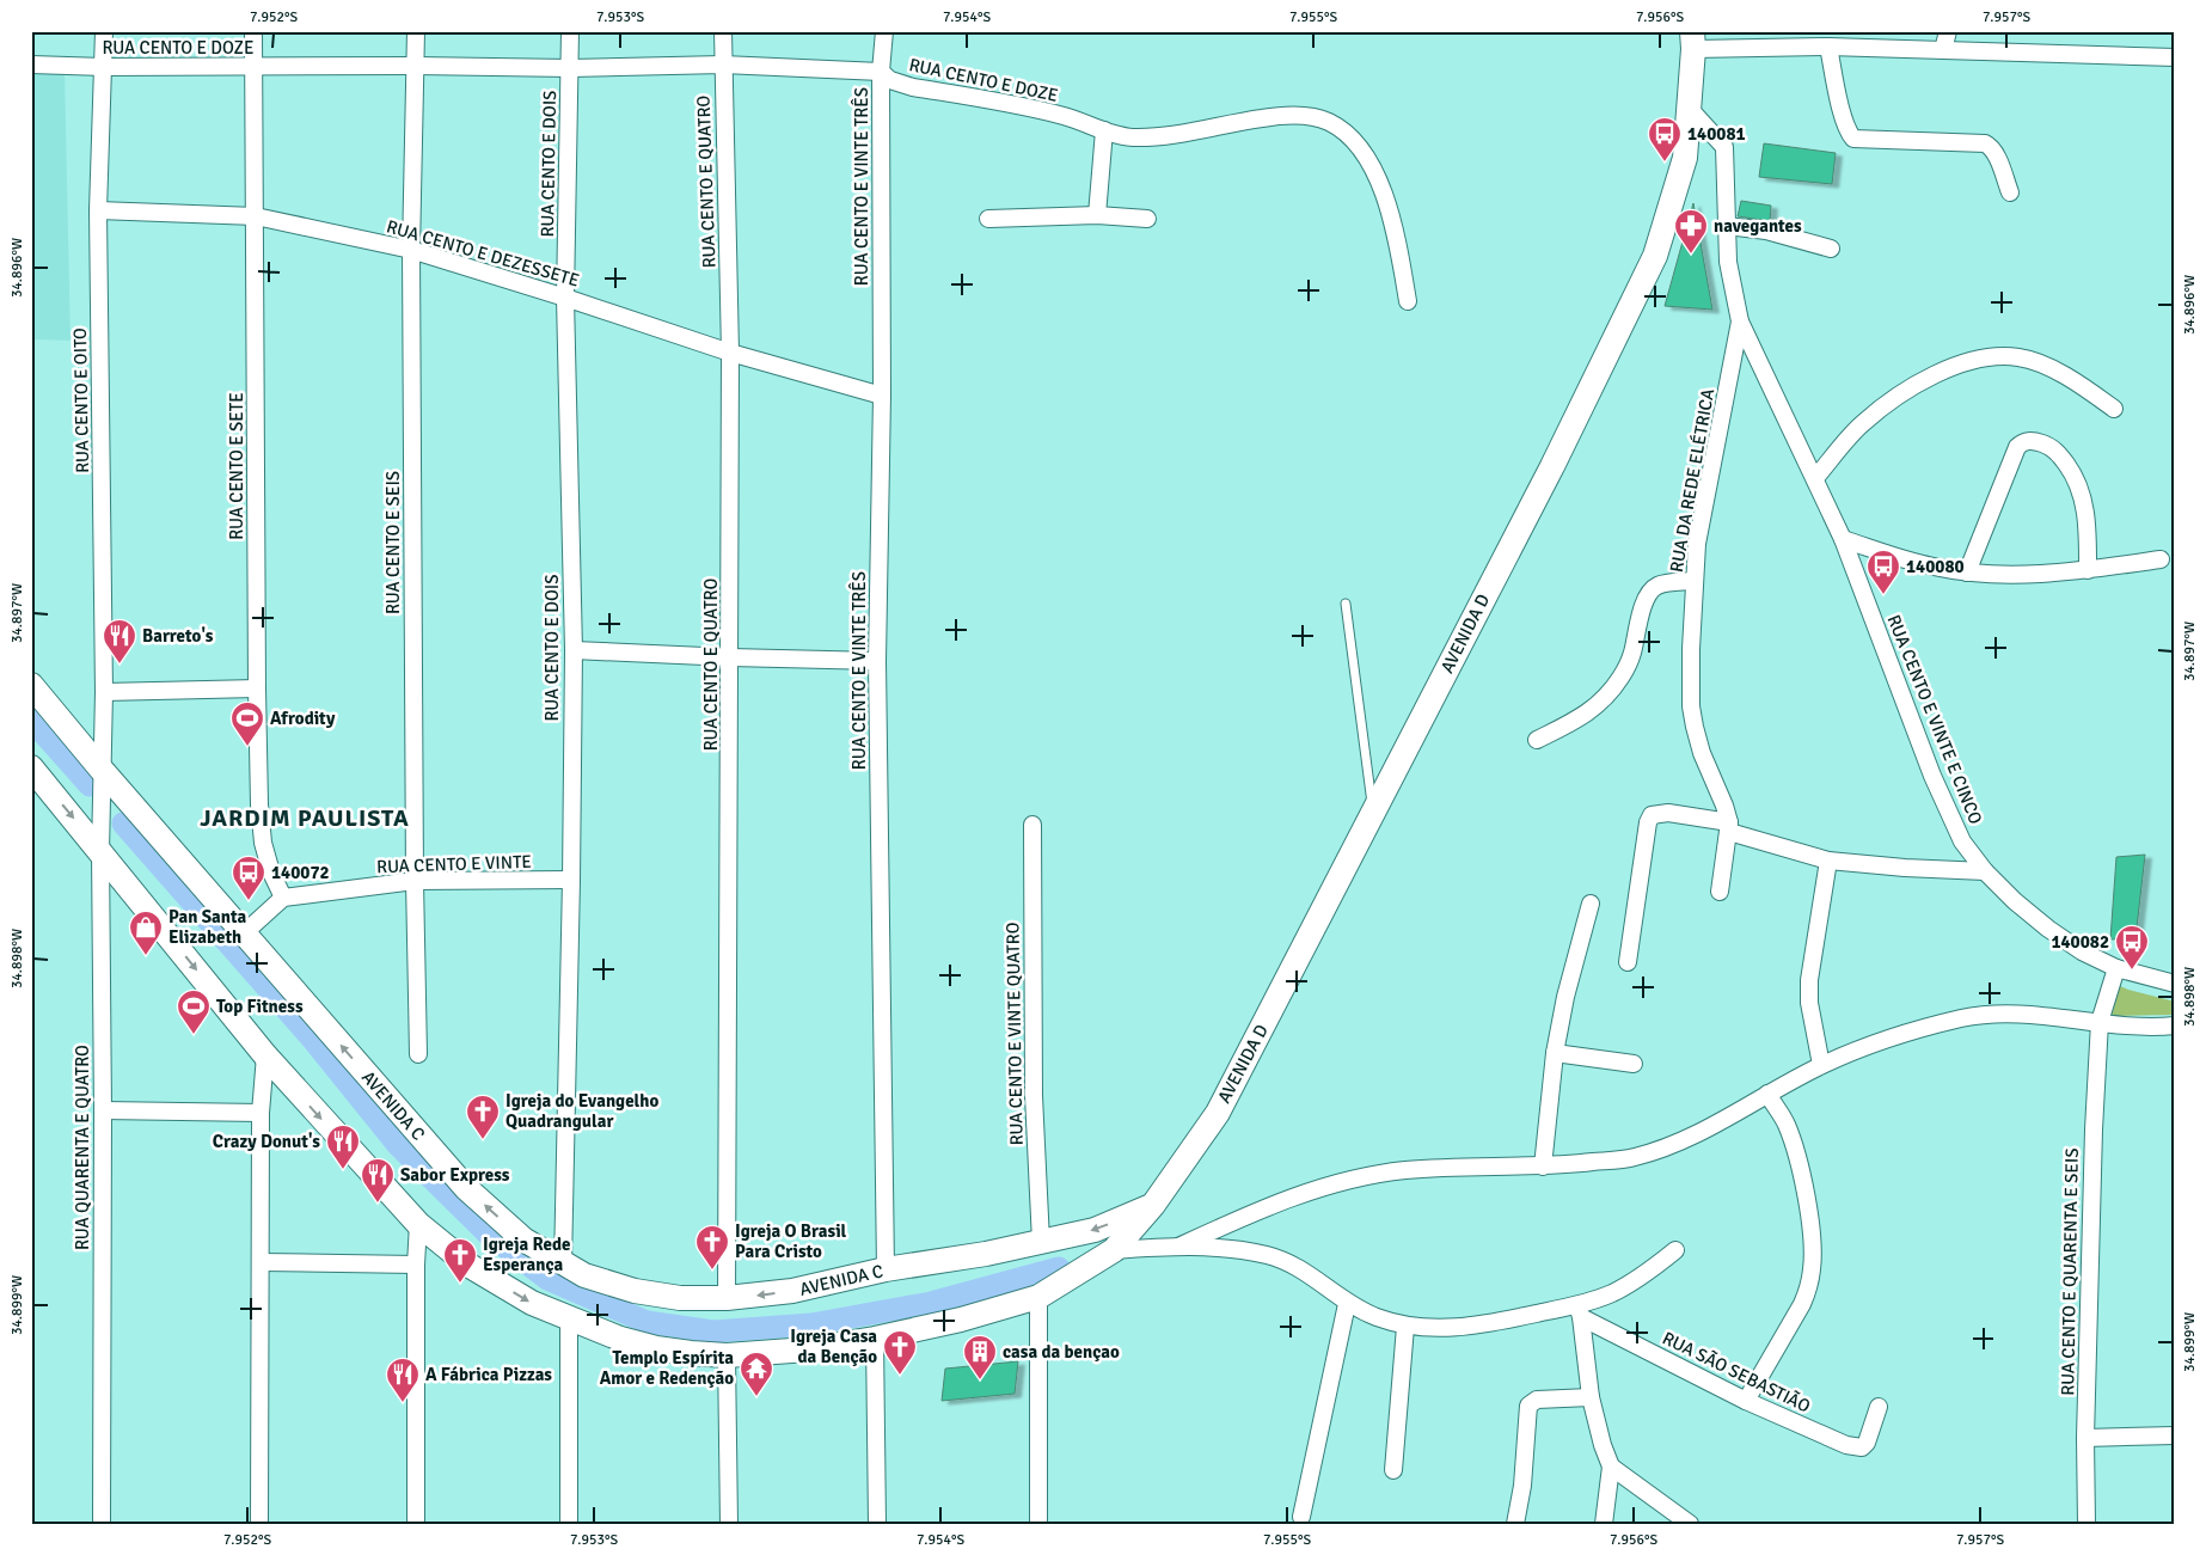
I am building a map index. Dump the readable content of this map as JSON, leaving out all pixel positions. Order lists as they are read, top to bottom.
{
  "streets": {
    "main road": ["AVENIDA D", "AVENIDA C"],
    "street": [
      "RUA CENTO E DOZE",
      "RUA CENTO E DOIS",
      "RUA CENTO E QUATRO",
      "RUA CENTO E VINTE TRÊS",
      "RUA CENTO E DEZESSETE",
      "RUA CENTO E OITO",
      "RUA CENTO E SETE",
      "RUA DA REDE ELÉTRICA",
      "RUA CENTO E SEIS",
      "RUA CENTO E VINTE E CINCO",
      "RUA CENTO E VINTE",
      "RUA CENTO E VINTE QUATRO",
      "RUA QUARENTA E QUATRO",
      "RUA CENTO E QUARENTA E SEIS",
      "RUA SÃO SEBASTIÃO"
    ]
  },
  "crossings": [
    ["RUA CENTO E DOZE", "RUA CENTO E DOIS"],
    ["RUA CENTO E DOZE", "RUA CENTO E QUATRO"],
    ["RUA CENTO E DOZE", "RUA CENTO E VINTE TRÊS"],
    ["RUA CENTO E DOZE", "RUA CENTO E OITO"],
    ["RUA CENTO E DOZE", "RUA CENTO E SETE"],
    ["RUA CENTO E DOZE", "RUA CENTO E SEIS"],
    ["RUA CENTO E DOIS", "RUA CENTO E DEZESSETE"],
    ["RUA CENTO E DOIS", "RUA CENTO E VINTE"],
    ["RUA CENTO E DOIS", "AVENIDA C"],
    ["RUA CENTO E QUATRO", "RUA CENTO E DEZESSETE"],
    ["RUA CENTO E QUATRO", "AVENIDA C"],
    ["RUA CENTO E VINTE TRÊS", "RUA CENTO E DEZESSETE"],
    ["RUA CENTO E VINTE TRÊS", "AVENIDA C"],
    ["RUA CENTO E DEZESSETE", "RUA CENTO E OITO"],
    ["RUA CENTO E DEZESSETE", "RUA CENTO E SETE"],
    ["RUA CENTO E DEZESSETE", "RUA CENTO E SEIS"],
    ["RUA CENTO E OITO", "AVENIDA C"],
    ["RUA CENTO E OITO", "RUA QUARENTA E QUATRO"],
    ["RUA CENTO E SETE", "RUA CENTO E VINTE"],
    ["RUA DA REDE ELÉTRICA", "RUA CENTO E VINTE E CINCO"],
    ["RUA CENTO E SEIS", "RUA CENTO E VINTE"],
    ["AVENIDA D", "RUA CENTO E VINTE E CINCO"],
    ["AVENIDA D", "AVENIDA C"],
    ["AVENIDA D", "RUA QUARENTA E QUATRO"],
    ["RUA CENTO E VINTE E CINCO", "RUA CENTO E QUARENTA E SEIS"],
    ["RUA CENTO E VINTE QUATRO", "AVENIDA C"],
    ["AVENIDA C", "RUA QUARENTA E QUATRO"]
  ],
  "one_way": ["AVENIDA C"],
  "districts": ["JARDIM PAULISTA"],
  "places": {
    "bus stop": [
      "140081",
      "140080",
      "140072",
      "140082"
    ],
    "pharmacy": ["navegantes"],
    "restaurant": [
      "Barreto's",
      "Crazy Donut's",
      "Sabor Express",
      "A Fábrica Pizzas"
    ],
    "sports": ["Afrodity", "Top Fitness"],
    "shop": ["Pan Santa Elizabeth"],
    "church": [
      "Igreja do Evangelho Quadrangular",
      "Igreja O Brasil Para Cristo",
      "Igreja Rede Esperança",
      "Igreja Casa da Benção"
    ],
    "building": ["casa da bençao"],
    "temple": ["Templo Espírita Amor e Redenção"]
  },
  "coordinates": [
    "7.952°S",
    "7.953°S",
    "7.954°S",
    "7.955°S",
    "7.956°S",
    "7.957°S",
    "34.896°W",
    "34.897°W",
    "34.898°W",
    "34.899°W"
  ]
}
